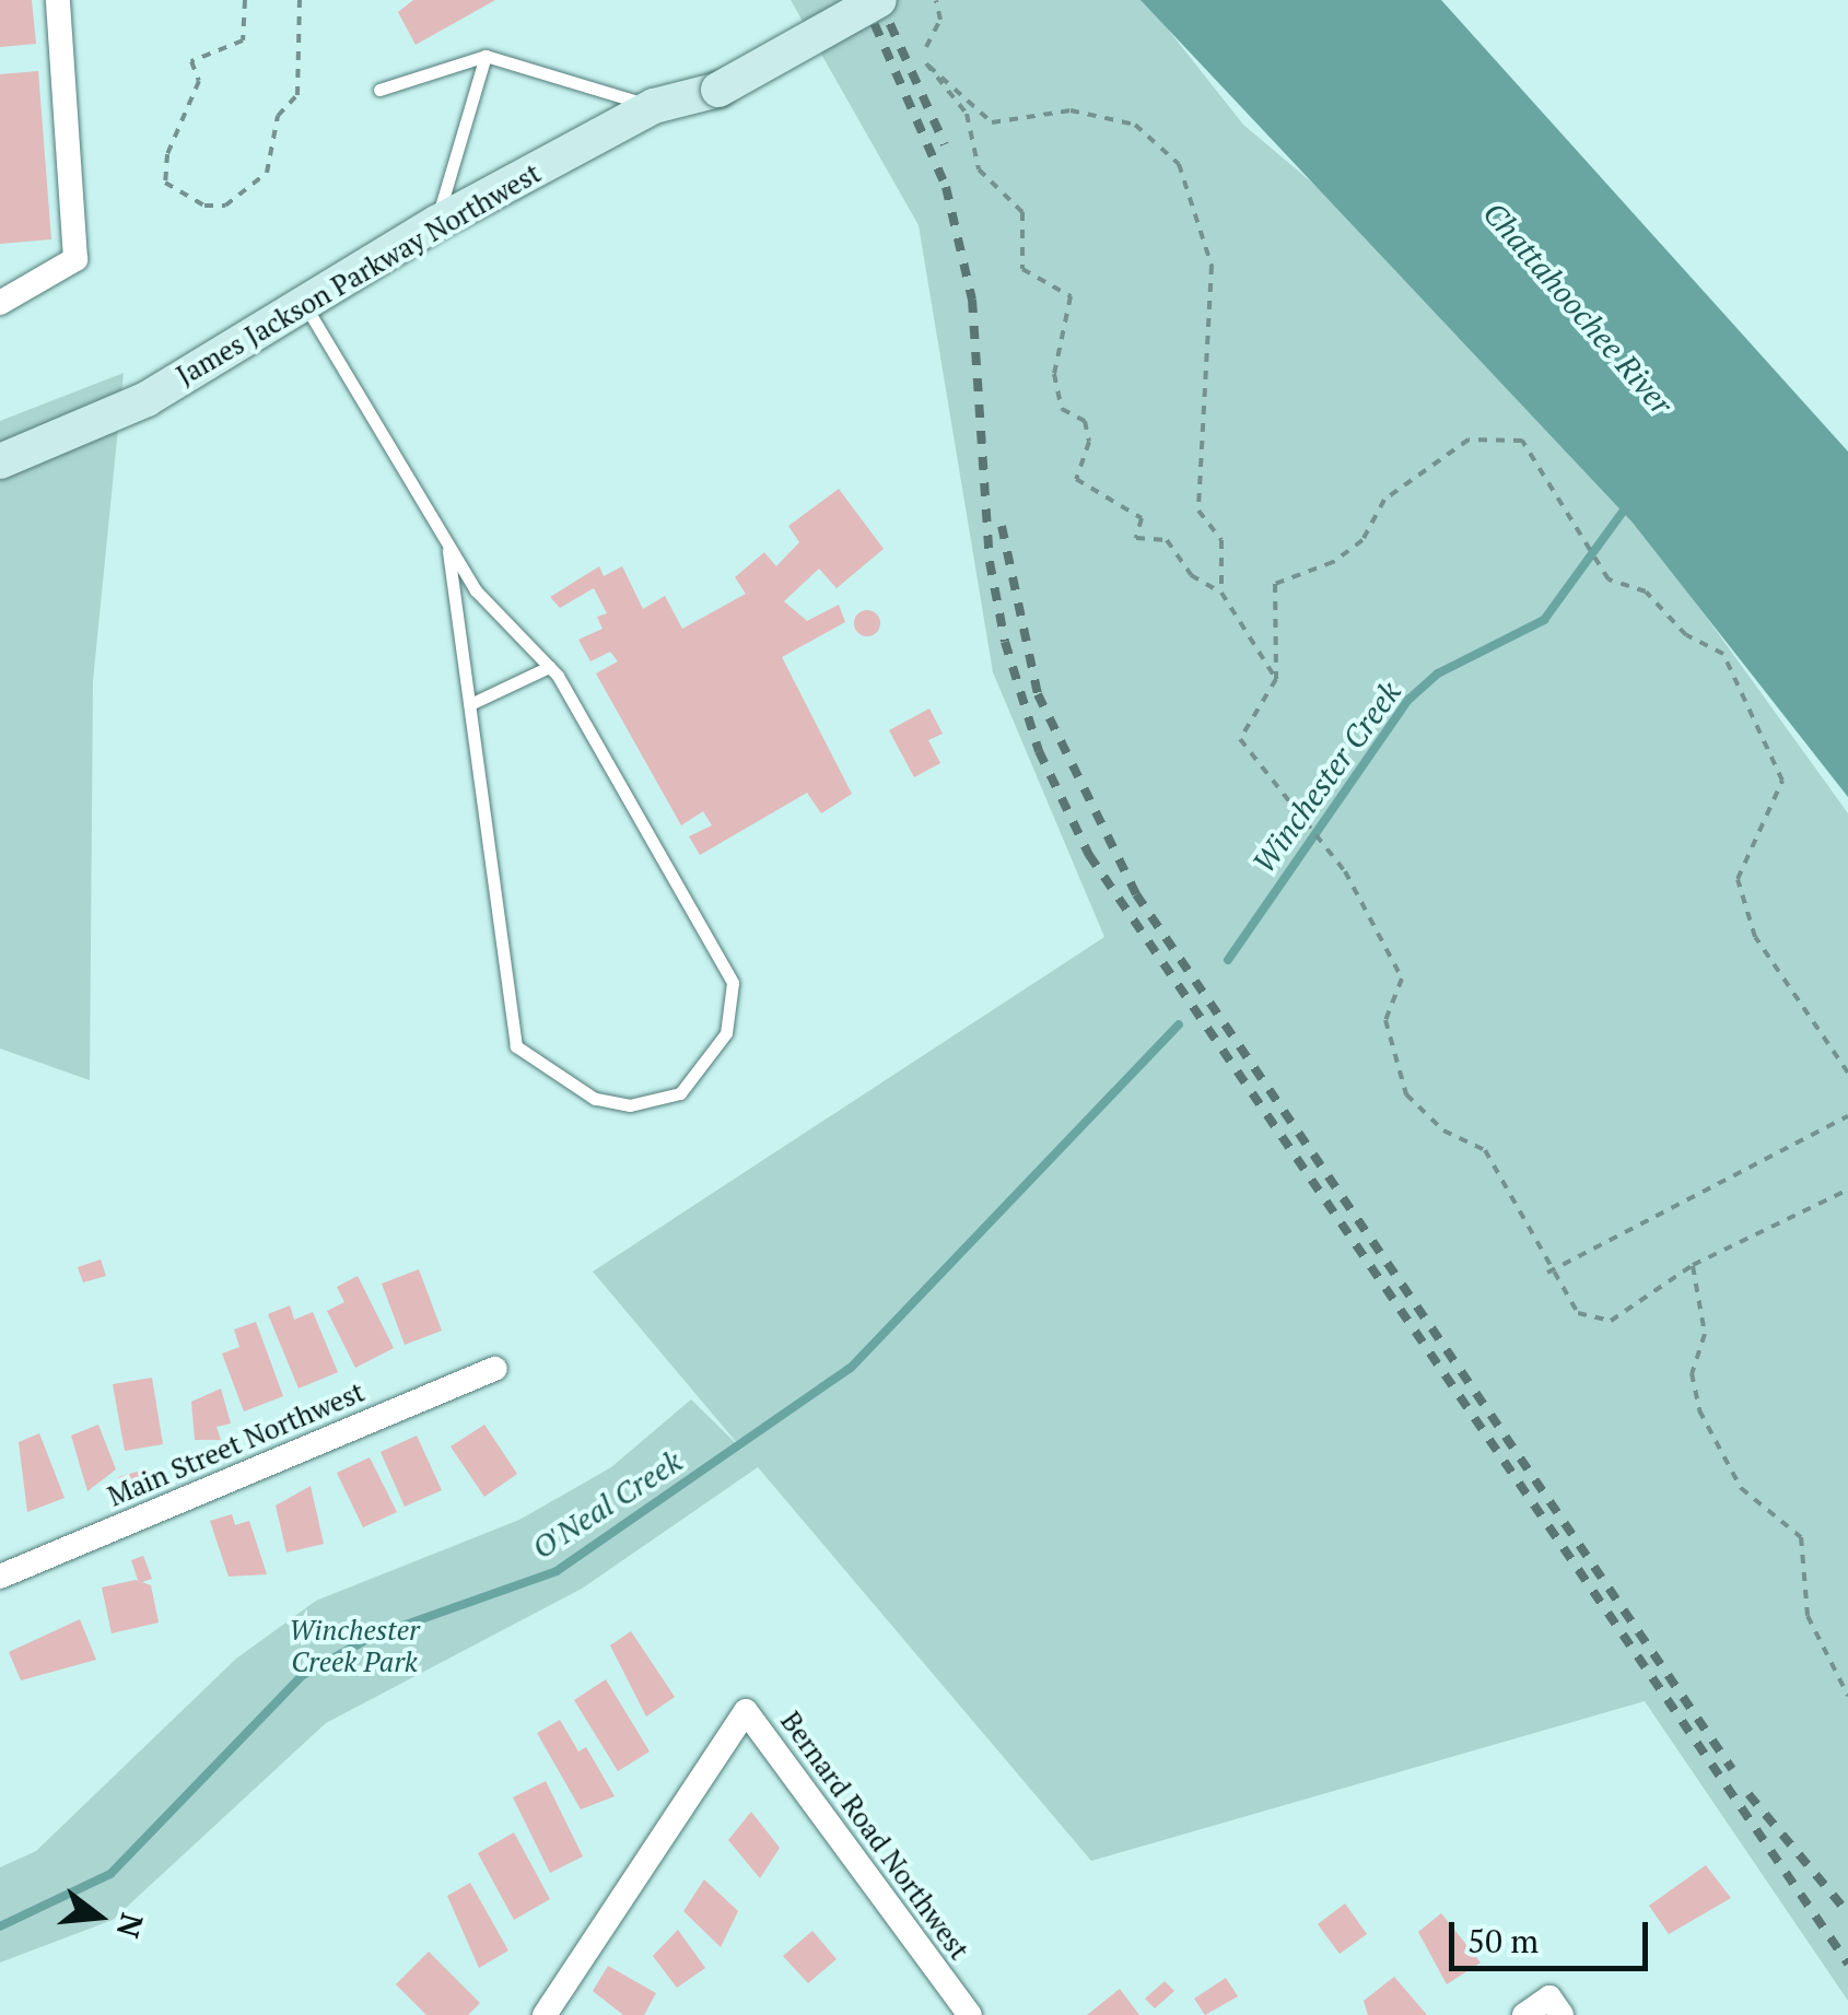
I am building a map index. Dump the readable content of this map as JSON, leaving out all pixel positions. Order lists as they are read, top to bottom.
{
  "streets": {
    "main road": ["James Jackson Parkway Northwest"],
    "street": ["Main Street Northwest", "Bernard Road Northwest"]
  },
  "water": ["Chattahoochee River", "Winchester Creek", "O'Neal Creek"],
  "parks": ["Winchester Creek Park"],
  "scale_bar": "50 m",
  "north": "right"
}
